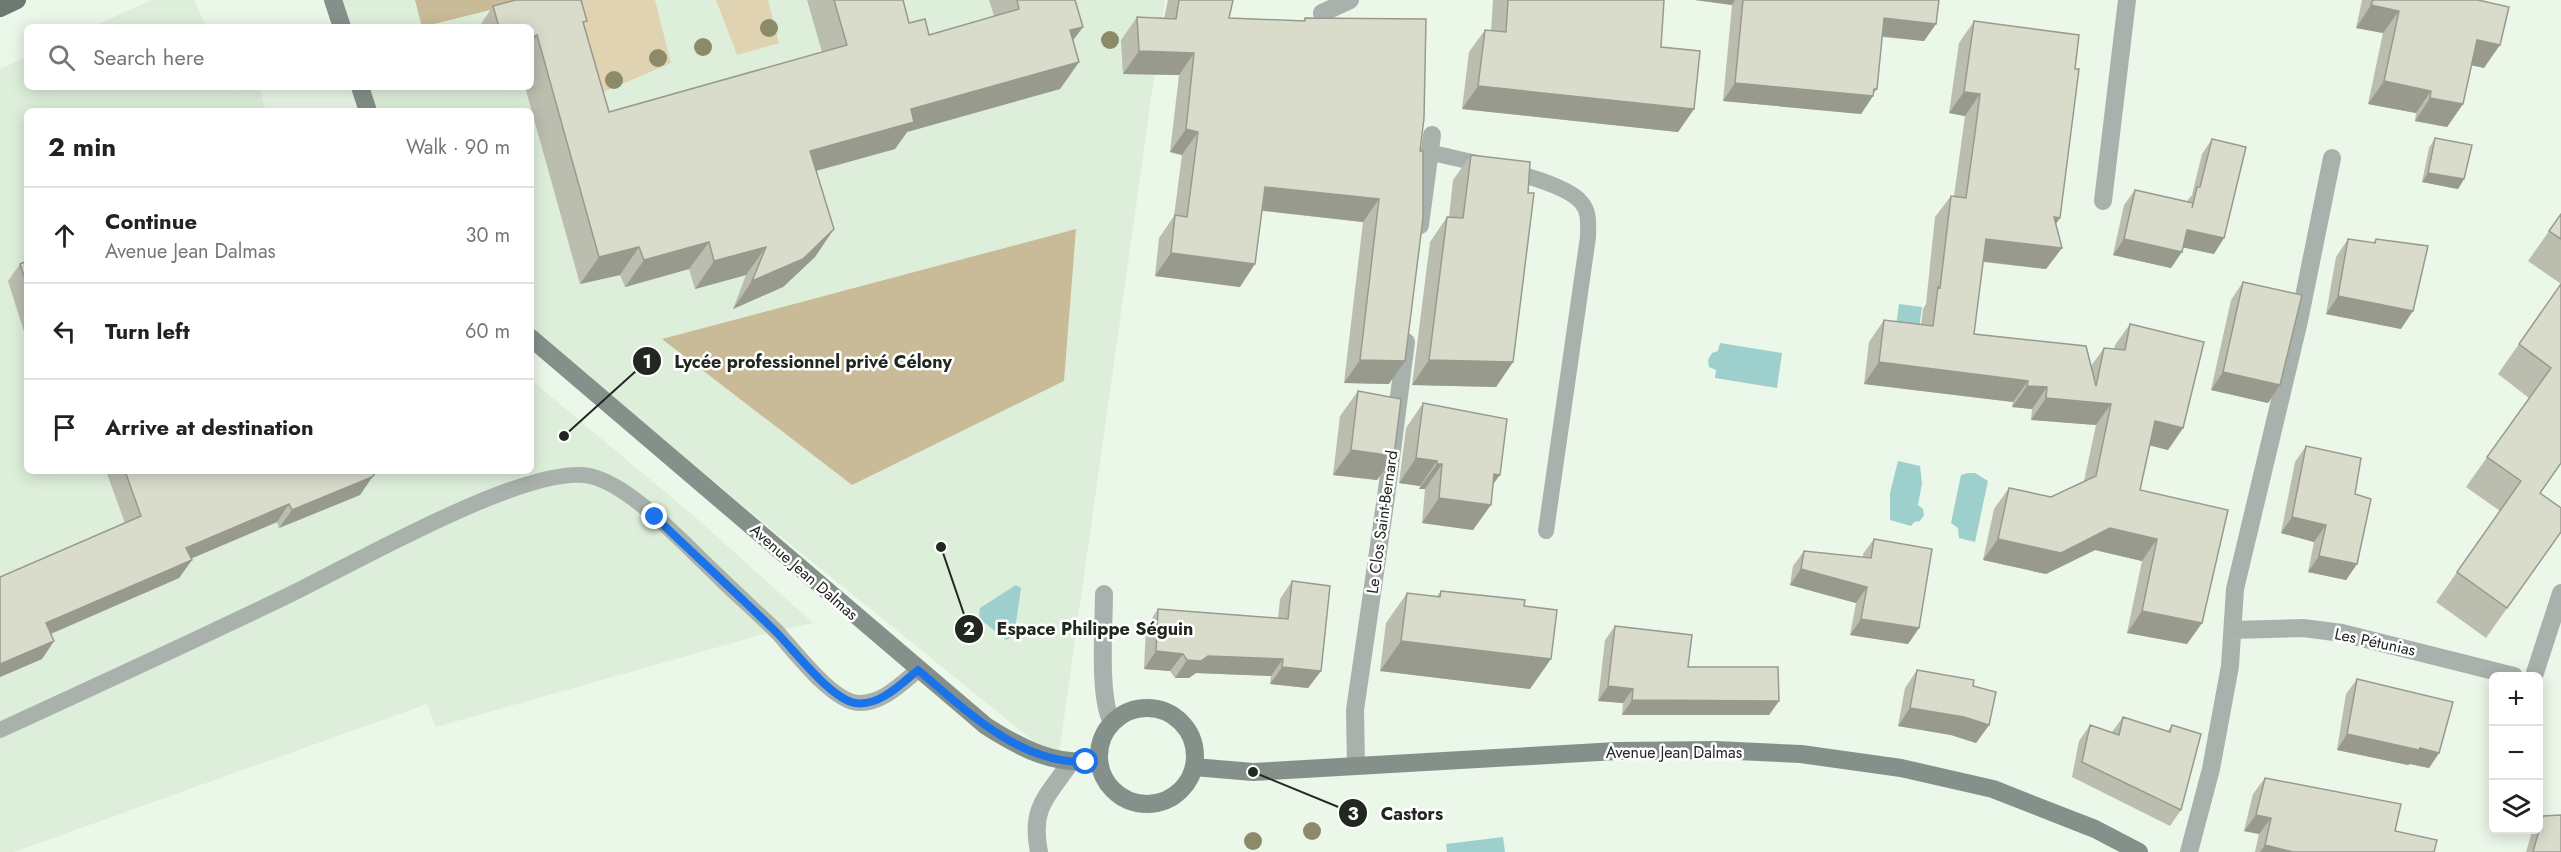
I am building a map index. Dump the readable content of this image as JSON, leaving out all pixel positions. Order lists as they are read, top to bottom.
{
  "streets": {
    "street": ["Le Clos Saint-Bernard", "Avenue Jean Dalmas", "Les Pétunias"]
  },
  "crossings": [
    ["Le Clos Saint-Bernard", "Avenue Jean Dalmas"]
  ],
  "places": ["Lycée professionnel privé Célony", "Espace Philippe Séguin", "Castors"],
  "page": {
    "search": "Search here",
    "heading": ["2 min", "Walk · 90 m"],
    "list": [
      ["Continue", "Avenue Jean Dalmas", "30 m"],
      ["Turn left", "60 m"],
      "Arrive at destination"
    ],
    "map_buttons": ["+", "−"]
  }
}
